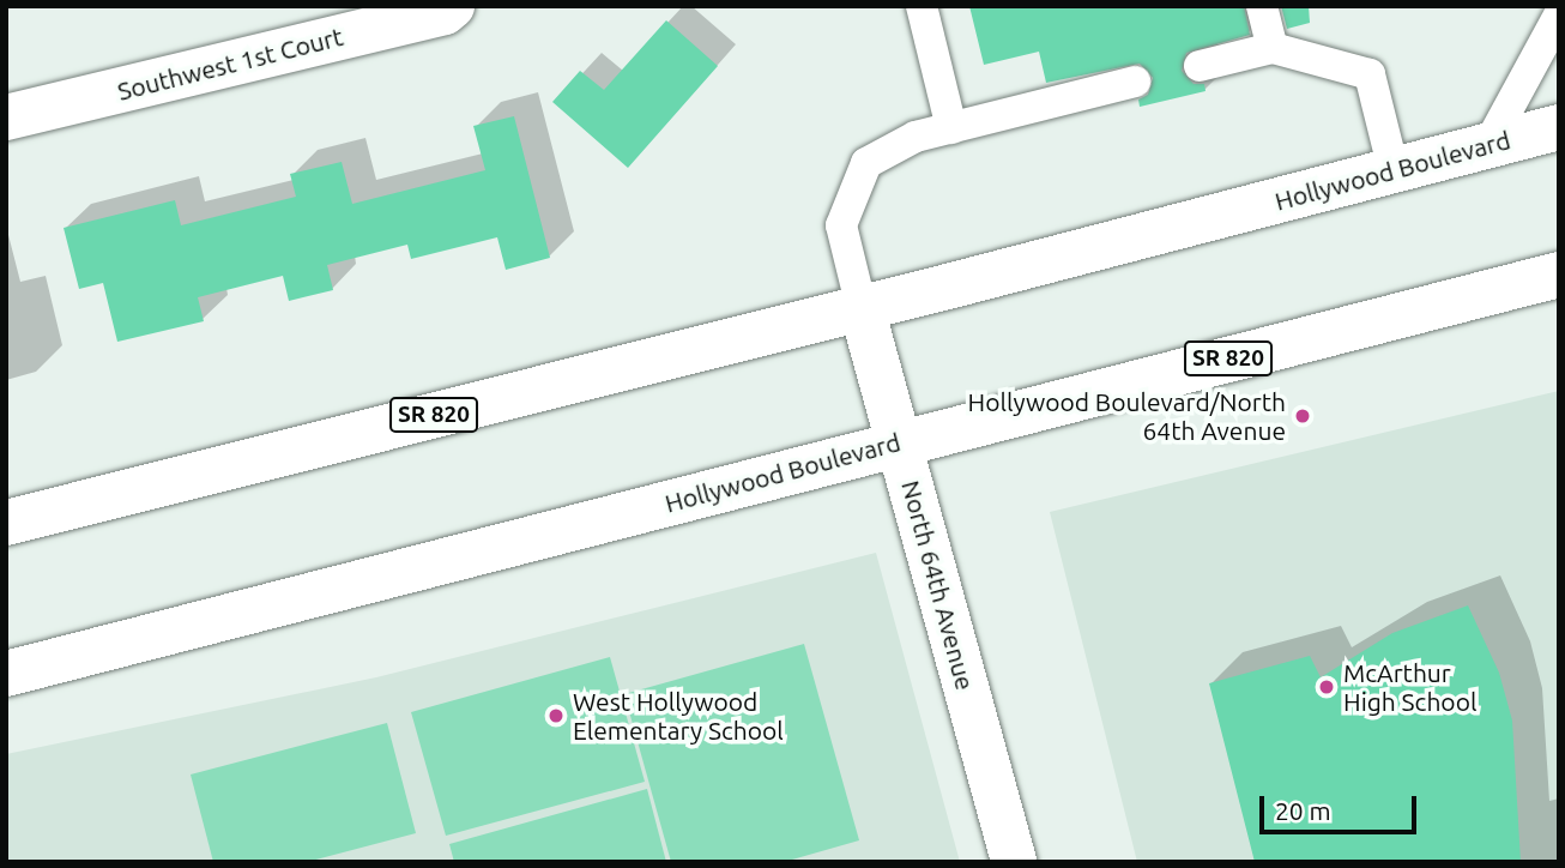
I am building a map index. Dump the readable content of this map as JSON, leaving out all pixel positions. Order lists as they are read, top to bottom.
{
  "streets": {
    "main road": [
      "Southwest 1st Court",
      "Hollywood Boulevard",
      "SR 820",
      "North 64th Avenue"
    ]
  },
  "crossings": [
    ["Hollywood Boulevard", "North 64th Avenue"]
  ],
  "places": ["Hollywood Boulevard/North 64th Avenue", "McArthur High School", "West Hollywood Elementary School"],
  "scale_bar": "20 m"
}
